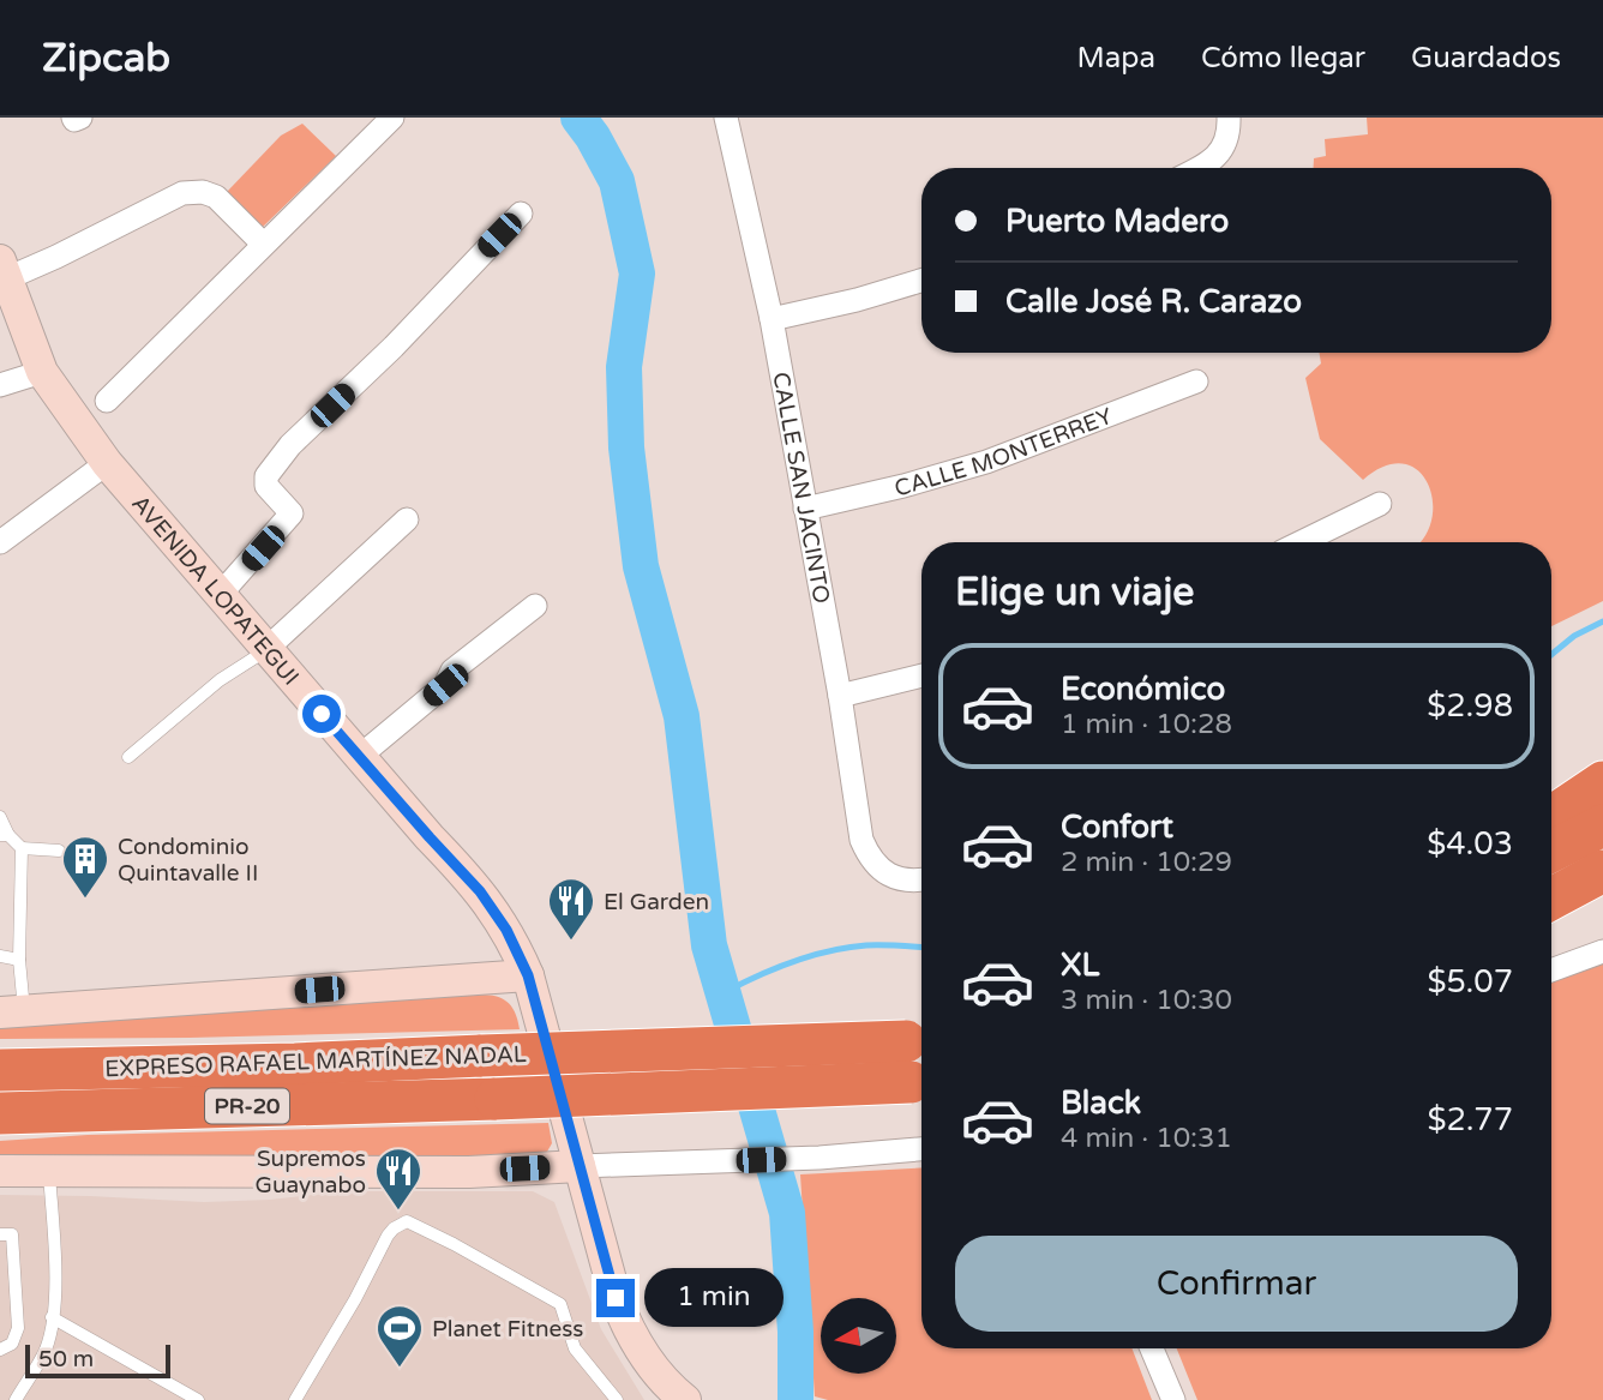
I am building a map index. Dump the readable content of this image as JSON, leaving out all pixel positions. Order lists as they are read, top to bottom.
{
  "streets": {
    "highway": ["EXPRESO RAFAEL MARTÍNEZ NADAL", "PR-20"],
    "street": ["CALLE MONTERREY", "CALLE SAN JACINTO", "AVENIDA LOPATEGUI"]
  },
  "crossings": [
    ["CALLE MONTERREY", "CALLE SAN JACINTO"]
  ],
  "places": {
    "building": ["Condominio Quintavalle II"],
    "restaurant": ["El Garden", "Supremos Guaynabo"],
    "sports": ["Planet Fitness"]
  },
  "scale_bar": "50 m",
  "north": "left",
  "page": {
    "header": "Zipcab",
    "nav": ["Mapa", "Cómo llegar", "Guardados"],
    "banner": ["Puerto Madero", "Calle José R. Carazo"],
    "heading": "Elige un viaje",
    "list": [
      {
        "name": "Económico",
        "note": "1 min · 10:28",
        "value": "$2.98"
      },
      {
        "name": "Confort",
        "note": "2 min · 10:29",
        "value": "$4.03"
      },
      {
        "name": "XL",
        "note": "3 min · 10:30",
        "value": "$5.07"
      },
      {
        "name": "Black",
        "note": "4 min · 10:31",
        "value": "$2.77"
      }
    ],
    "buttons": "Confirmar",
    "bubble": "1 min",
    "scale": "50 m"
  }
}
